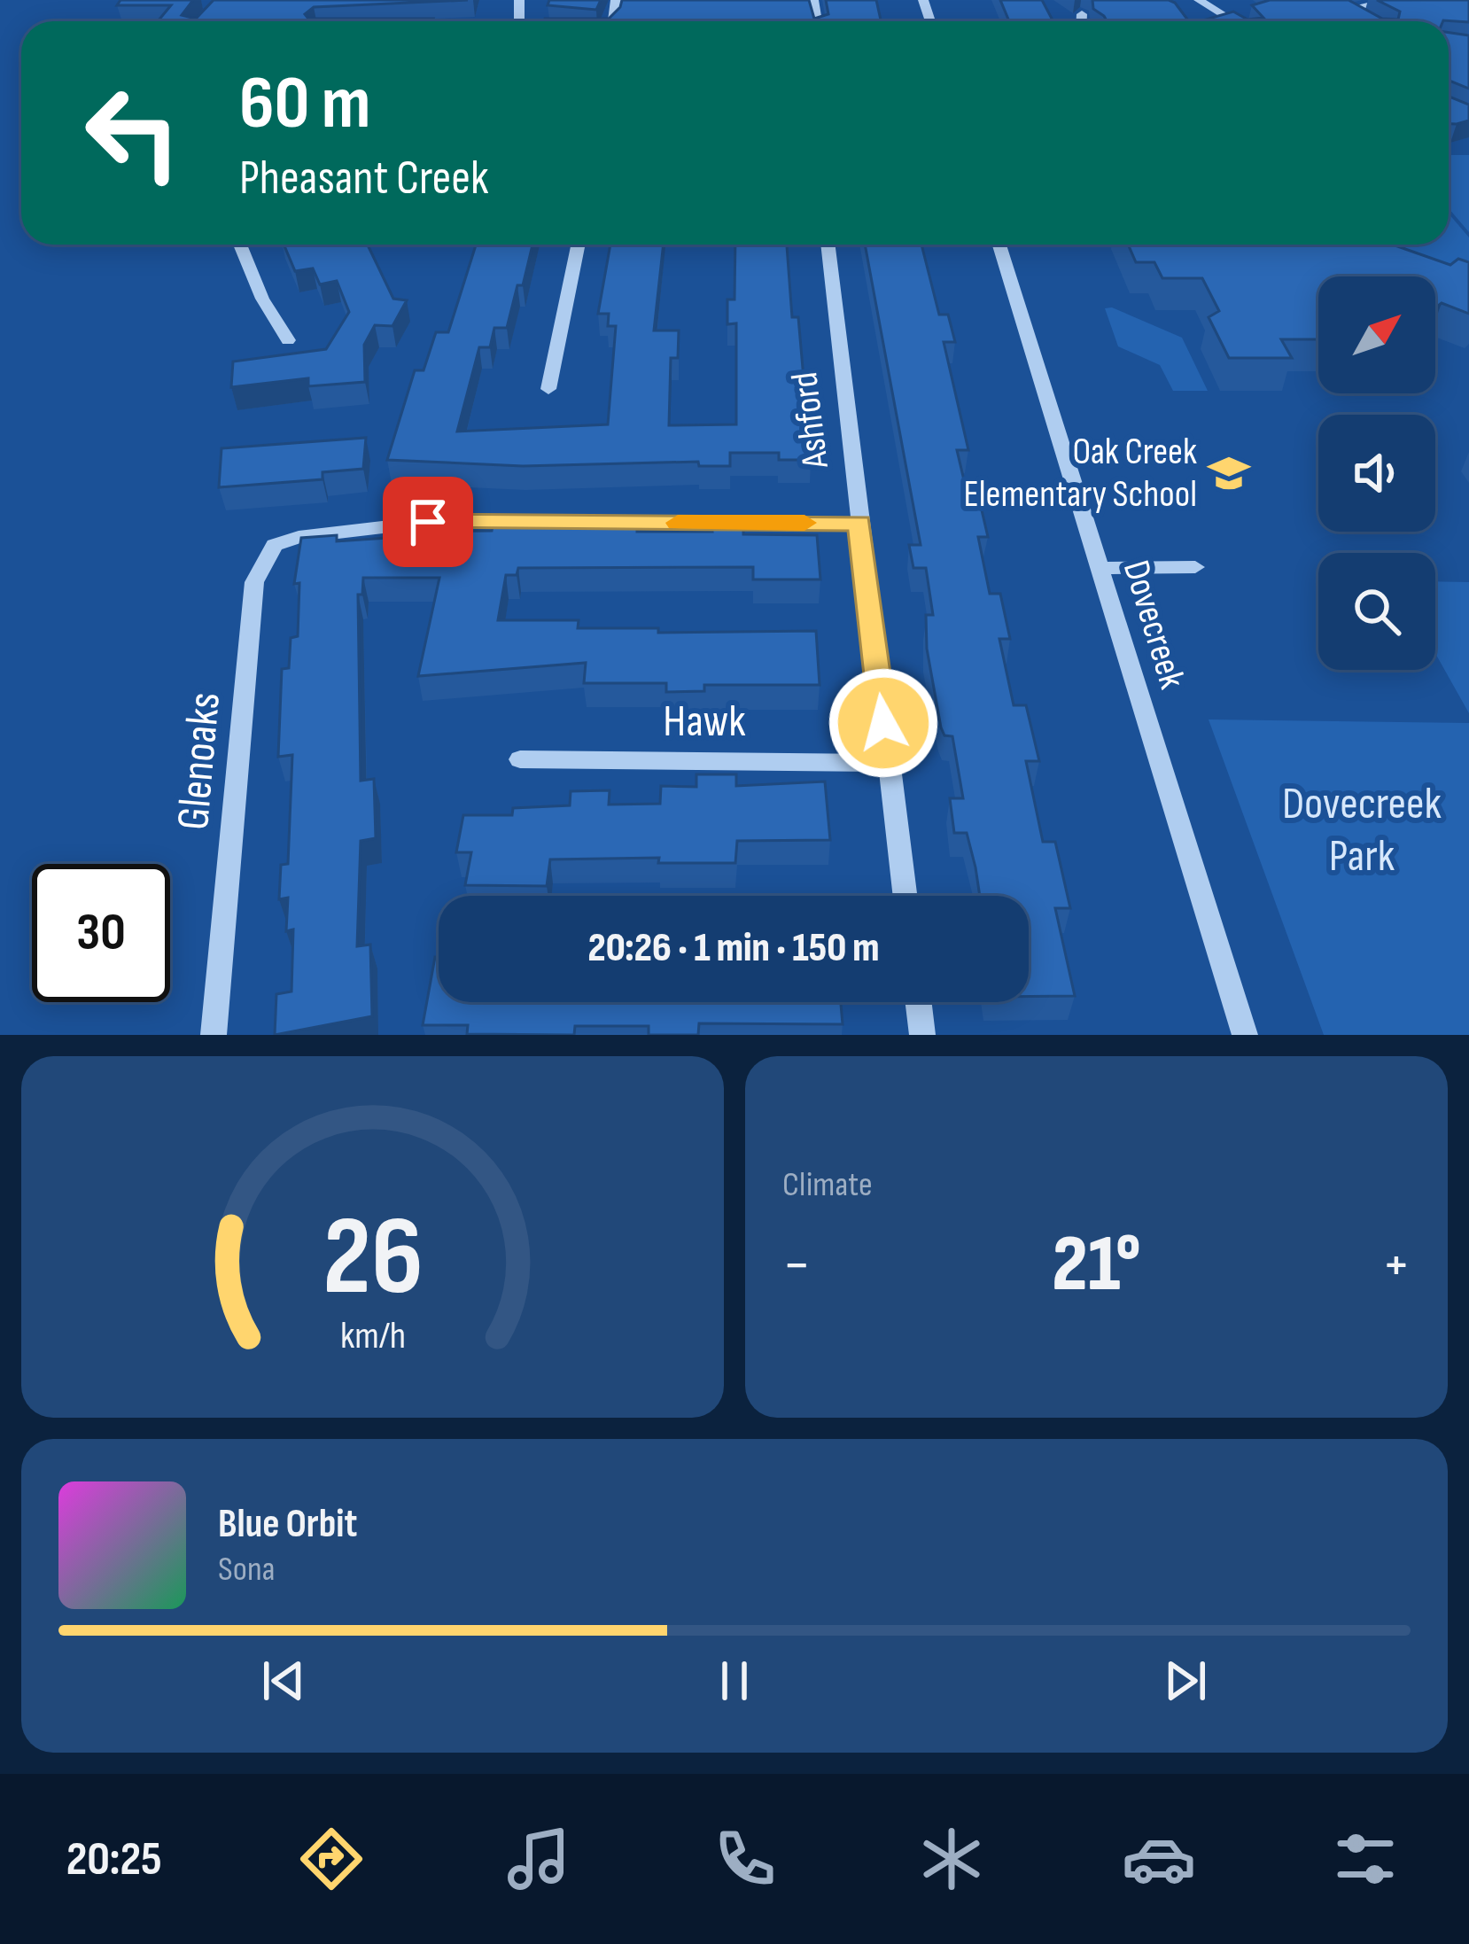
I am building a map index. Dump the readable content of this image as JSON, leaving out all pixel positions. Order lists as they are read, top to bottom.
{
  "streets": {
    "street": [
      "Ashford",
      "Dovecreek",
      "Hawk",
      "Glenoaks"
    ]
  },
  "crossings": [
    ["Ashford", "Hawk"],
    ["Ashford", "Glenoaks"]
  ],
  "parks": ["Dovecreek Park"],
  "places": {
    "school or university": ["Oak Creek Elementary School"]
  },
  "north": "top right",
  "page": {
    "turn": ["60 m", "Pheasant Creek"],
    "limit": "30",
    "trip": "20:26 · 1 min · 150 m",
    "tile": "Climate",
    "heat": ["−", "21°", "+"],
    "song": ["Blue Orbit", "Sona"],
    "tabs": "20:25",
    "gauge": ["26", "km/h"]
  }
}
